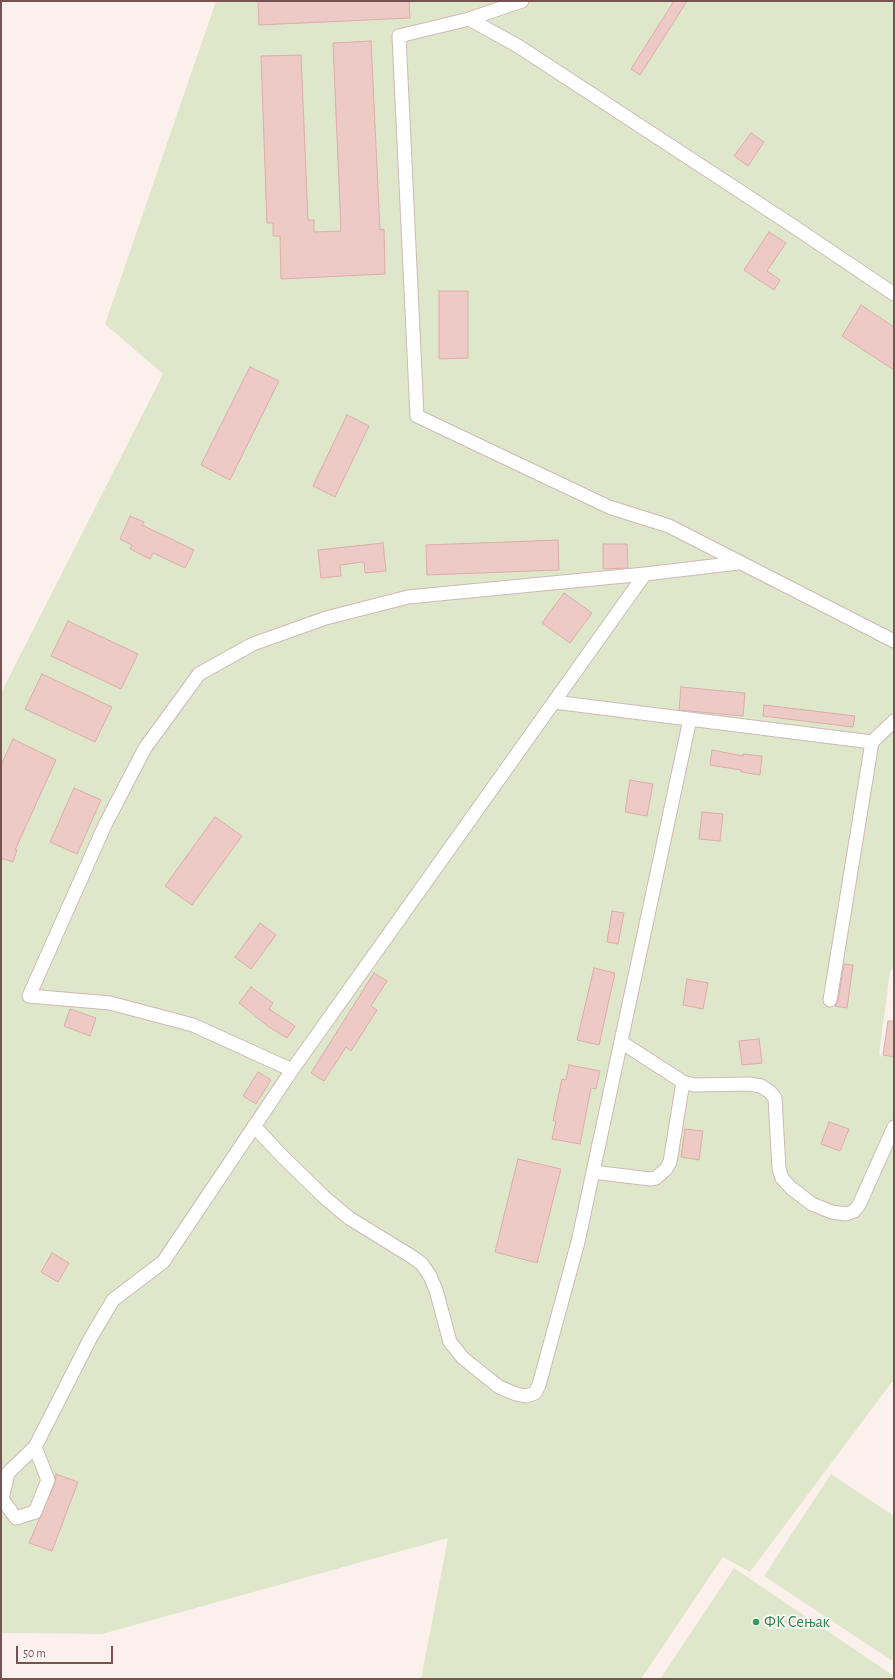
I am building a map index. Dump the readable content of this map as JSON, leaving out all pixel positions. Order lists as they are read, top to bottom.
{
  "places": ["ФК Сењак"],
  "scale_bar": "50 m"
}
